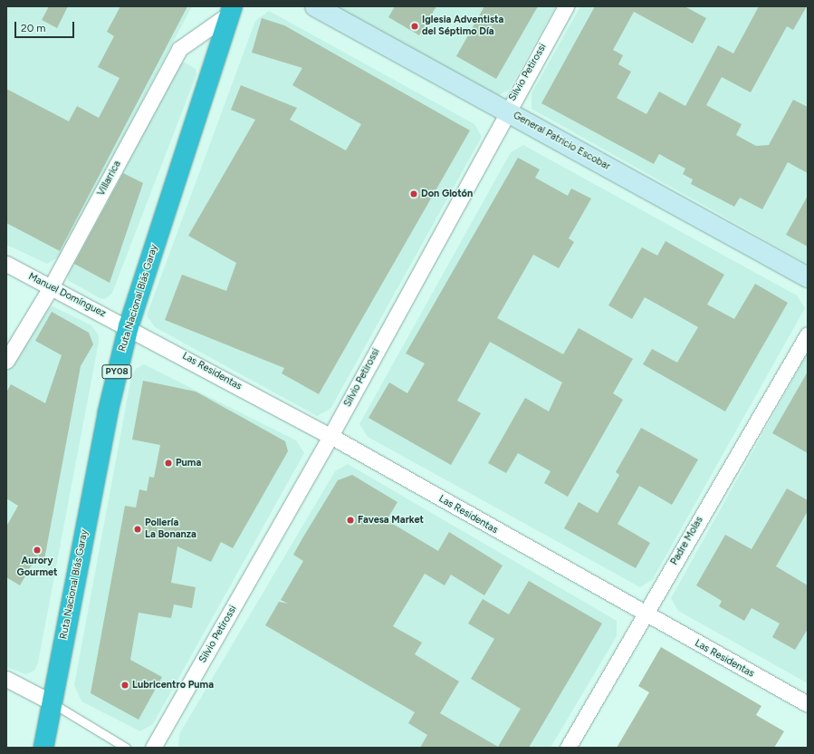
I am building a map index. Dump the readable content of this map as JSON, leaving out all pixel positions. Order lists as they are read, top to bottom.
{
  "streets": {
    "highway": ["Ruta Nacional Blás Garay", "PY08"],
    "street": [
      "Silvio Petirossi",
      "General Patricio Escobar",
      "Villarrica",
      "Manuel Domínguez",
      "Las Residentas",
      "Padre Molas"
    ]
  },
  "crossings": [
    ["Silvio Petirossi", "General Patricio Escobar"],
    ["Silvio Petirossi", "Las Residentas"],
    ["Villarrica", "Manuel Domínguez"],
    ["Villarrica", "Ruta Nacional Blás Garay"],
    ["Manuel Domínguez", "Ruta Nacional Blás Garay"],
    ["Manuel Domínguez", "Las Residentas"],
    ["Ruta Nacional Blás Garay", "Las Residentas"],
    ["Las Residentas", "Padre Molas"]
  ],
  "places": [
    "Iglesia Adventista del Séptimo Día",
    "Don Glotón",
    "Puma",
    "Favesa Market",
    "Pollería La Bonanza",
    "Aurory Gourmet",
    "Lubricentro Puma"
  ],
  "scale_bar": "20 m"
}
